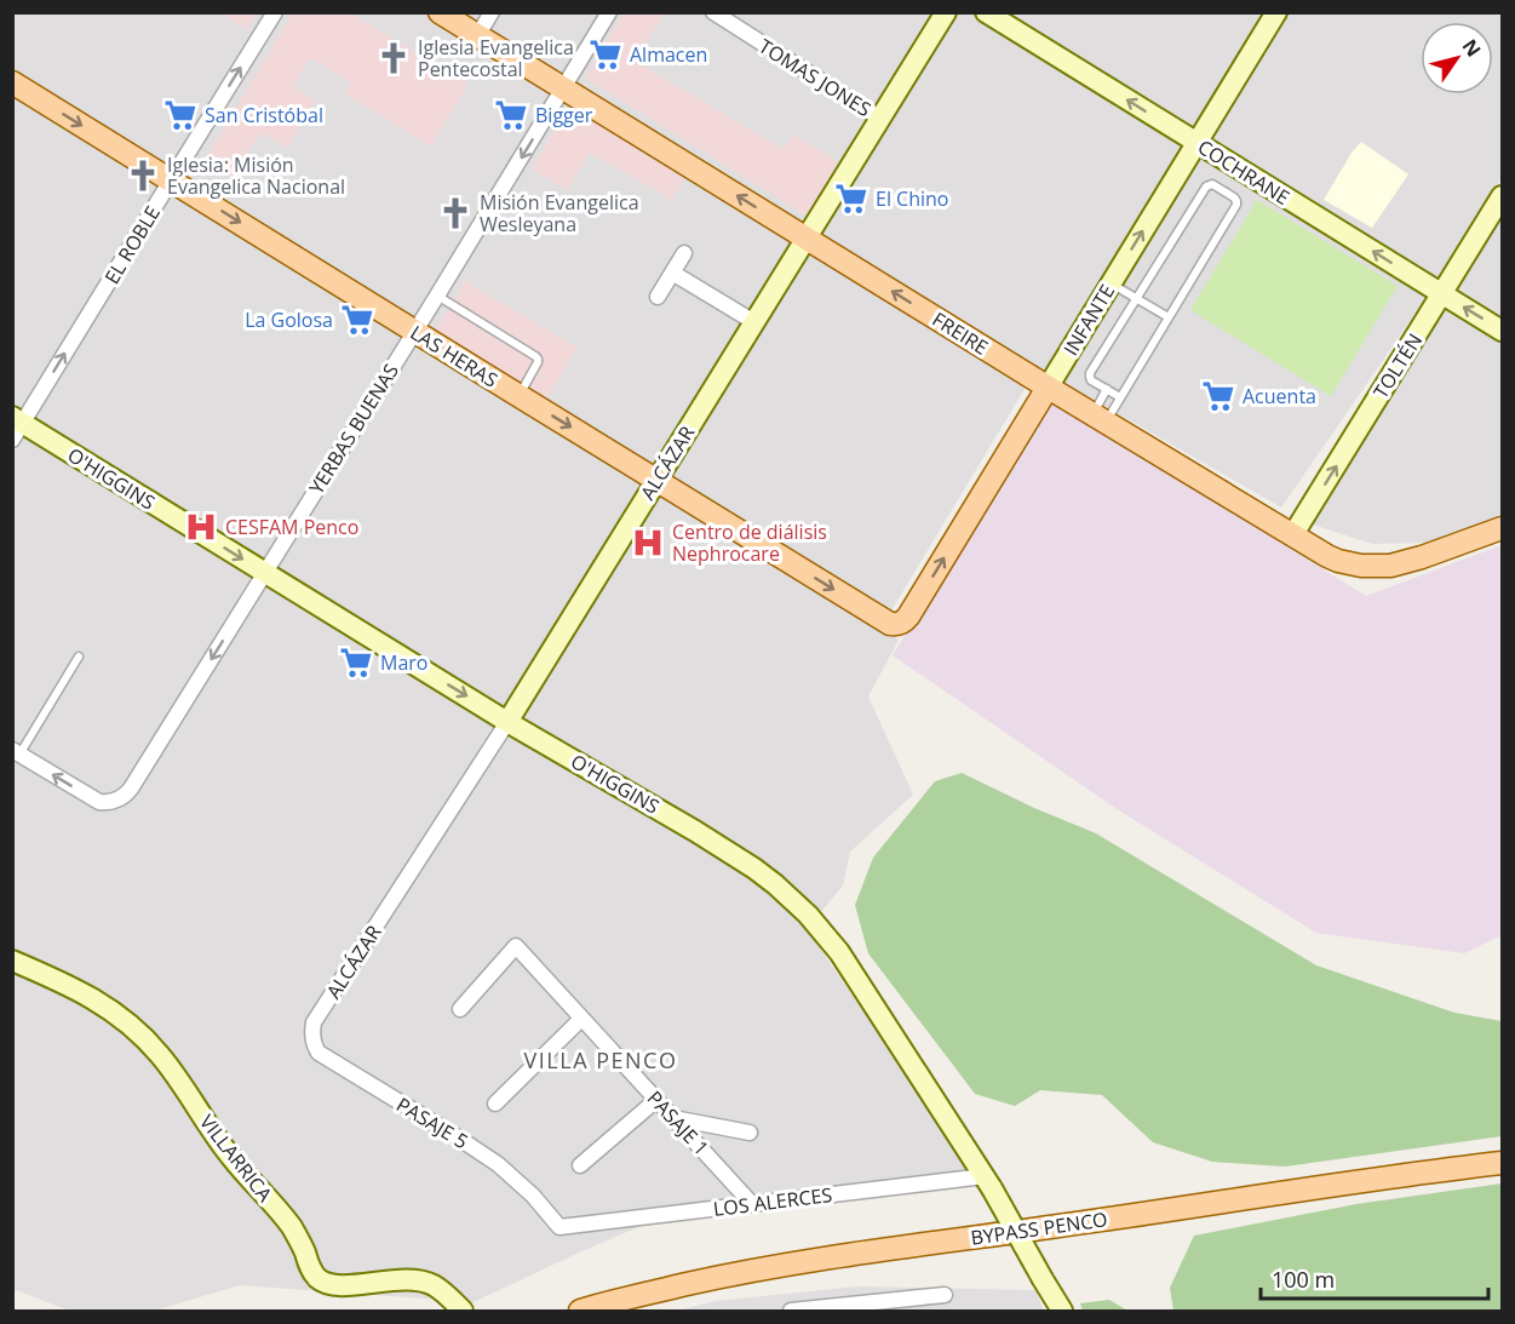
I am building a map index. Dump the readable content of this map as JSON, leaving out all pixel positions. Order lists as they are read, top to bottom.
{
  "streets": {
    "main road": [
      "INFANTE",
      "FREIRE",
      "LAS HERAS",
      "BYPASS PENCO"
    ],
    "street": [
      "TOMAS JONES",
      "COCHRANE",
      "EL ROBLE",
      "TOLTÉN",
      "YERBAS BUENAS",
      "ALCÁZAR",
      "O'HIGGINS",
      "PASAJE 5",
      "PASAJE 1",
      "VILLARRICA",
      "LOS ALERCES"
    ]
  },
  "crossings": [
    ["TOMAS JONES", "ALCÁZAR"],
    ["COCHRANE", "INFANTE"],
    ["COCHRANE", "TOLTÉN"],
    ["EL ROBLE", "LAS HERAS"],
    ["EL ROBLE", "O'HIGGINS"],
    ["INFANTE", "FREIRE"],
    ["INFANTE", "LAS HERAS"],
    ["FREIRE", "TOLTÉN"],
    ["FREIRE", "YERBAS BUENAS"],
    ["FREIRE", "ALCÁZAR"],
    ["LAS HERAS", "YERBAS BUENAS"],
    ["LAS HERAS", "ALCÁZAR"],
    ["YERBAS BUENAS", "O'HIGGINS"],
    ["ALCÁZAR", "O'HIGGINS"],
    ["ALCÁZAR", "PASAJE 5"],
    ["O'HIGGINS", "LOS ALERCES"],
    ["PASAJE 5", "LOS ALERCES"],
    ["PASAJE 1", "LOS ALERCES"]
  ],
  "one_way": [
    "COCHRANE",
    "EL ROBLE",
    "INFANTE",
    "FREIRE",
    "LAS HERAS",
    "TOLTÉN",
    "YERBAS BUENAS",
    "O'HIGGINS"
  ],
  "districts": ["VILLA PENCO"],
  "places": {
    "supermarket": [
      "Almacen",
      "San Cristóbal",
      "Bigger",
      "El Chino",
      "La Golosa",
      "Acuenta",
      "Maro"
    ],
    "church": ["Iglesia Evangelica Pentecostal", "Iglesia: Misión Evangelica Nacional", "Misión Evangelica Wesleyana"],
    "hospital": ["CESFAM Penco", "Centro de diálisis Nephrocare"]
  },
  "scale_bar": "100 m",
  "north": "top right"
}
